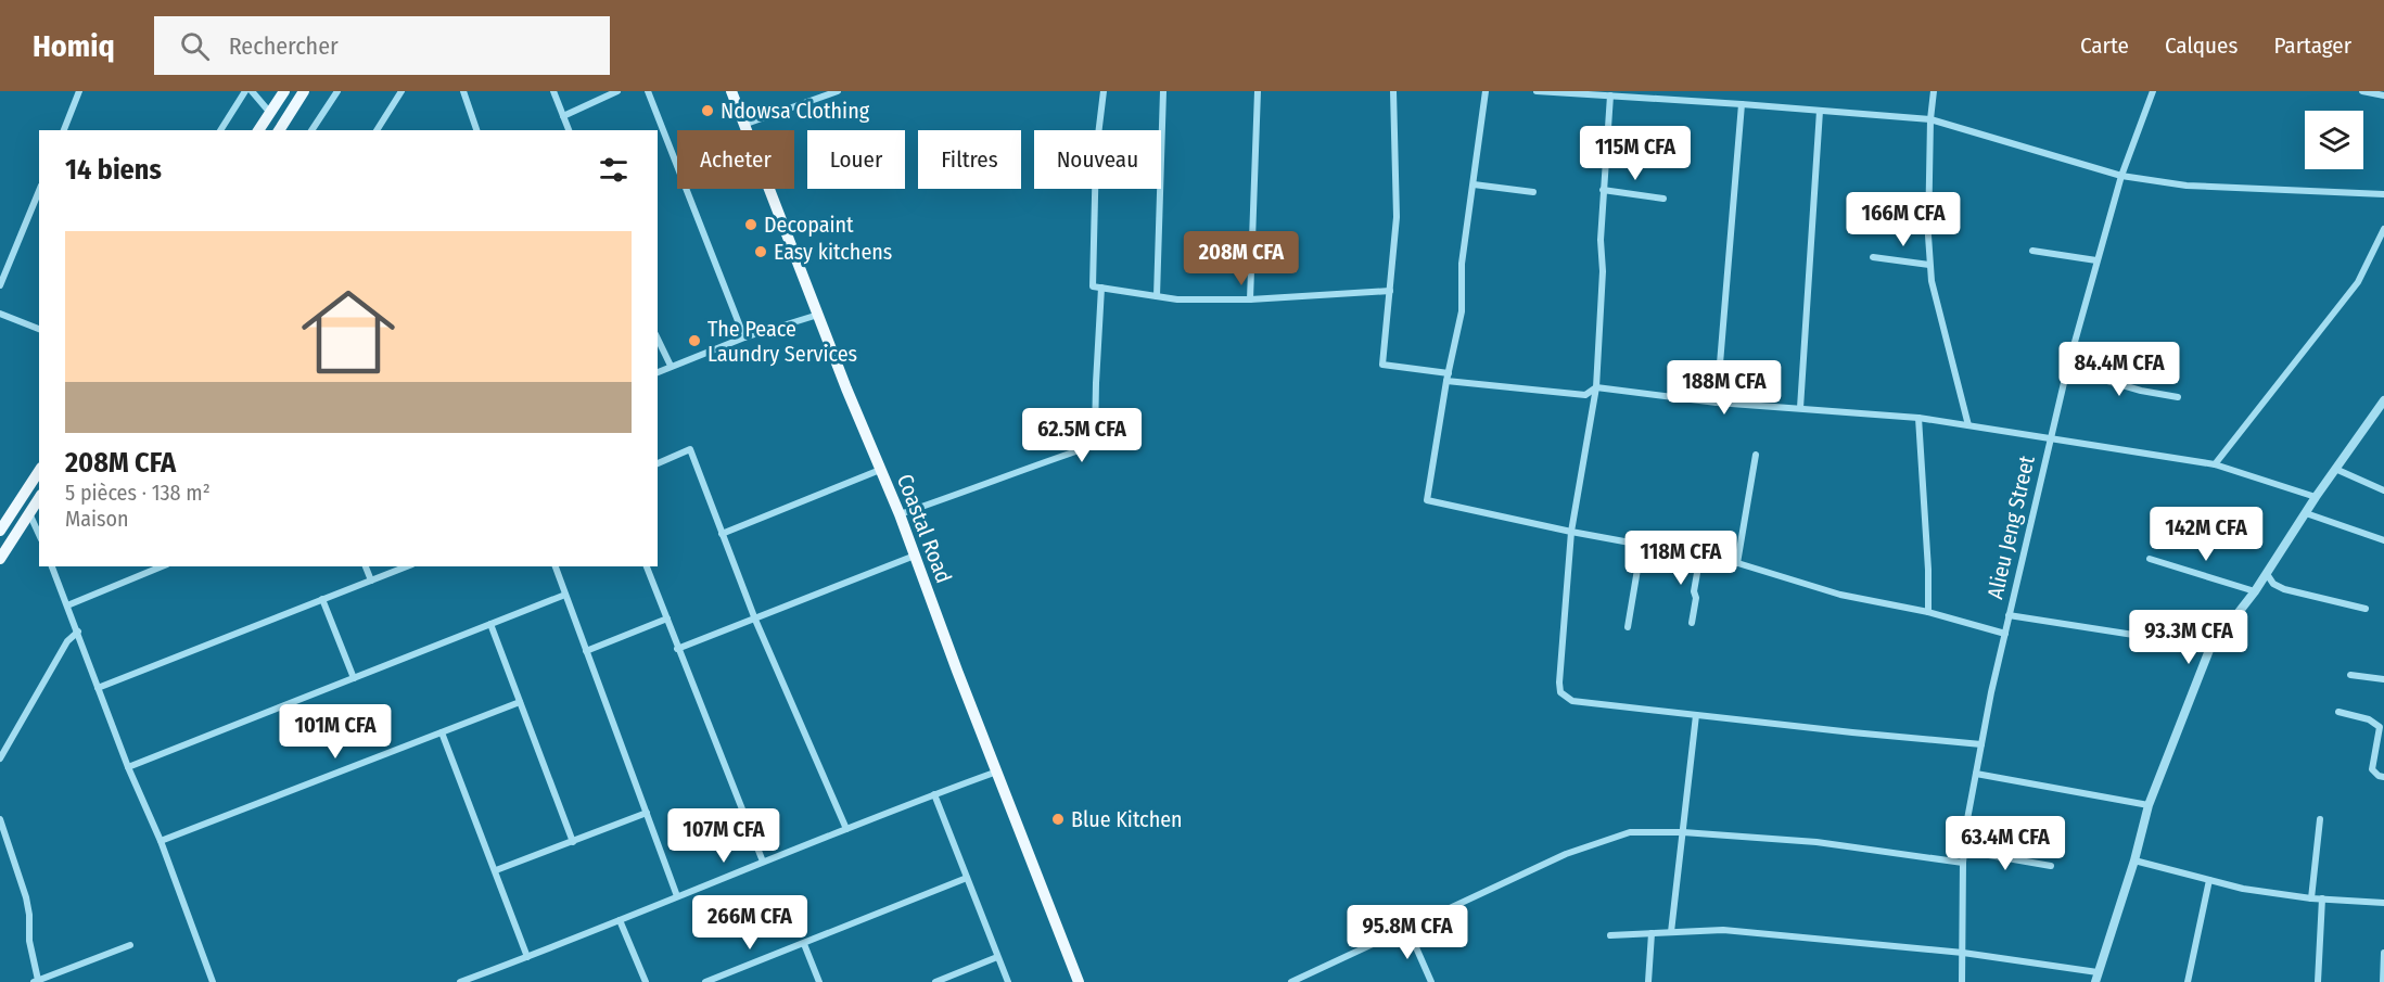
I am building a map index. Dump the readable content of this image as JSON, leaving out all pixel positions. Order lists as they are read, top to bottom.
{
  "streets": {
    "main road": ["Coastal Road"],
    "street": ["Alieu Jeng Street"]
  },
  "places": [
    "Ndowsa Clothing",
    "Decopaint",
    "Easy kitchens",
    "The Peace Laundry Services",
    "Blue Kitchen"
  ],
  "page": {
    "header": "Homiq",
    "search": "Rechercher",
    "nav": ["Carte", "Calques", "Partager"],
    "price": [
      "115M CFA",
      "166M CFA",
      "208M CFA",
      "84.4M CFA",
      "188M CFA",
      "62.5M CFA",
      "142M CFA",
      "118M CFA",
      "93.3M CFA",
      "101M CFA",
      "107M CFA",
      "63.4M CFA",
      "266M CFA",
      "95.8M CFA"
    ],
    "chip": [
      "Acheter",
      "Louer",
      "Filtres",
      "Nouveau"
    ],
    "heading": "14 biens",
    "list": [
      {
        "name": "208M CFA",
        "note": "5 pièces · 138 m² · Maison"
      }
    ]
  }
}
